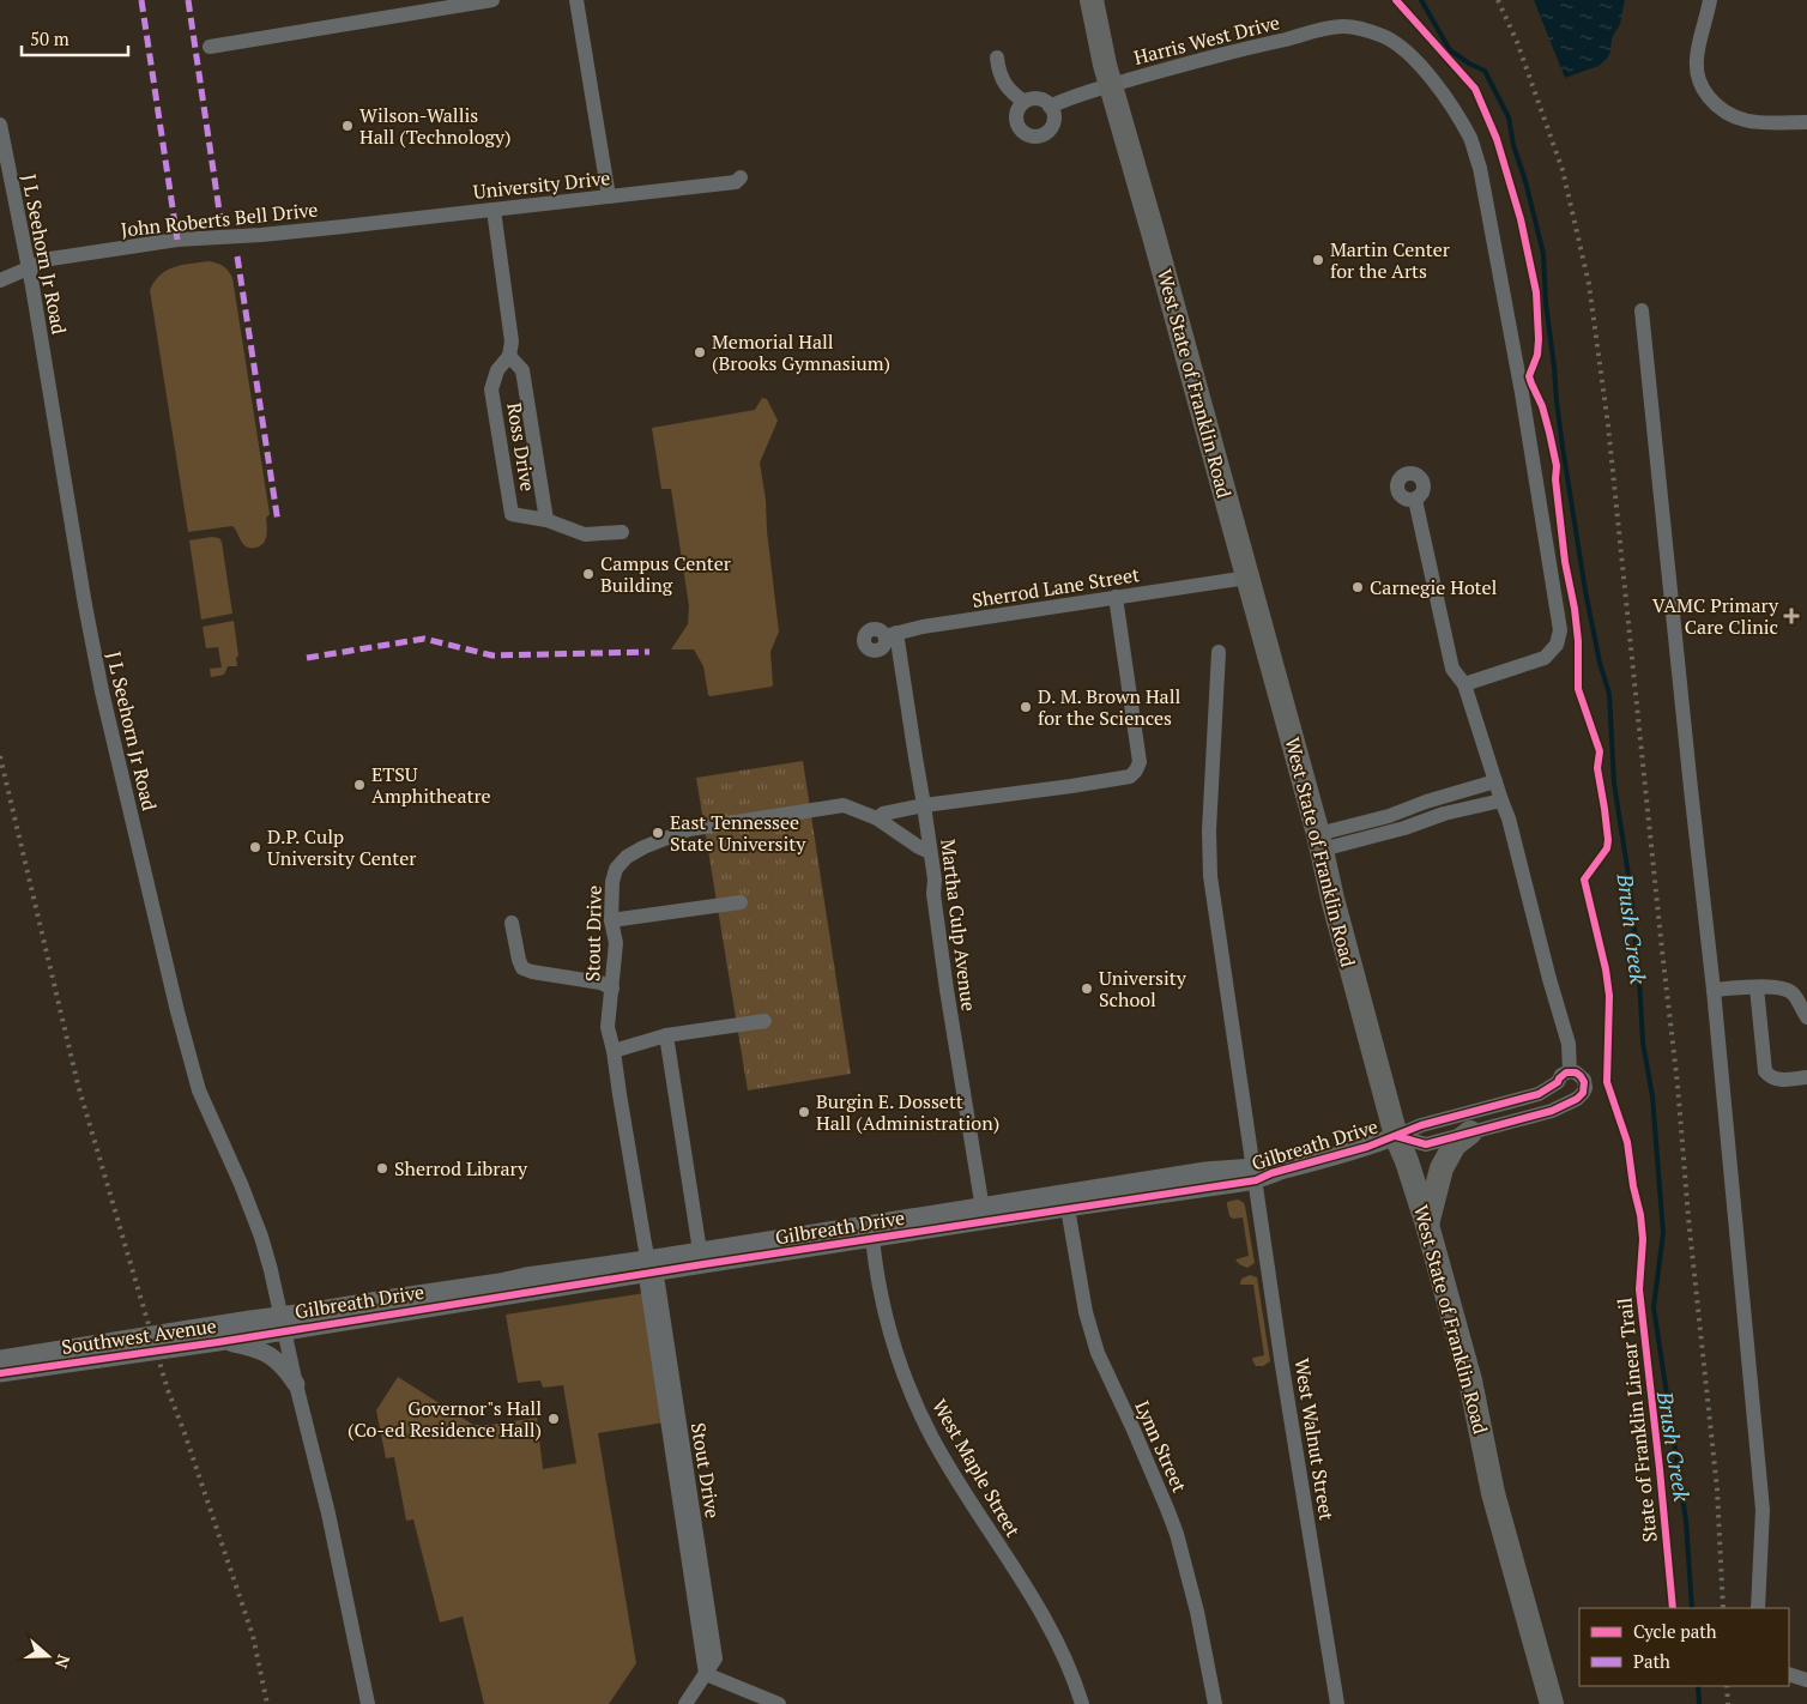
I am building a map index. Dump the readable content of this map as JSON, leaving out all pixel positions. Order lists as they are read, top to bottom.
{
  "streets": {
    "highway": ["West State of Franklin Road"],
    "street": [
      "Harris West Drive",
      "University Drive",
      "John Roberts Bell Drive",
      "J L Seehorn Jr Road",
      "Ross Drive",
      "Sherrod Lane Street",
      "Martha Culp Avenue",
      "Stout Drive",
      "Gilbreath Drive",
      "Southwest Avenue",
      "West Walnut Street",
      "Lynn Street",
      "West Maple Street"
    ],
    "cycle path": ["State of Franklin Linear Trail"]
  },
  "crossings": [
    ["Harris West Drive", "West State of Franklin Road"],
    ["University Drive", "John Roberts Bell Drive"],
    ["John Roberts Bell Drive", "J L Seehorn Jr Road"],
    ["J L Seehorn Jr Road", "Gilbreath Drive"],
    ["J L Seehorn Jr Road", "Southwest Avenue"],
    ["West State of Franklin Road", "Sherrod Lane Street"],
    ["West State of Franklin Road", "Gilbreath Drive"],
    ["Sherrod Lane Street", "Martha Culp Avenue"],
    ["Martha Culp Avenue", "Stout Drive"],
    ["Martha Culp Avenue", "Gilbreath Drive"],
    ["Stout Drive", "Gilbreath Drive"],
    ["Gilbreath Drive", "Southwest Avenue"],
    ["Gilbreath Drive", "West Walnut Street"],
    ["Gilbreath Drive", "Lynn Street"],
    ["Gilbreath Drive", "West Maple Street"]
  ],
  "water": ["Brush Creek"],
  "places": {
    "other": [
      "Wilson-Wallis Hall (Technology)",
      "Martin Center for the Arts",
      "Memorial Hall (Brooks Gymnasium)",
      "Campus Center Building",
      "Carnegie Hotel",
      "D. M. Brown Hall for the Sciences",
      "ETSU Amphitheatre",
      "East Tennessee State University",
      "D.P. Culp University Center",
      "University School",
      "Burgin E. Dossett Hall (Administration)",
      "Sherrod Library",
      "Governor\"s Hall (Co-ed Residence Hall)"
    ],
    "health": ["VAMC Primary Care Clinic"]
  },
  "legend": ["Cycle path", "Path"],
  "scale_bar": "50 m",
  "north": "right"
}
